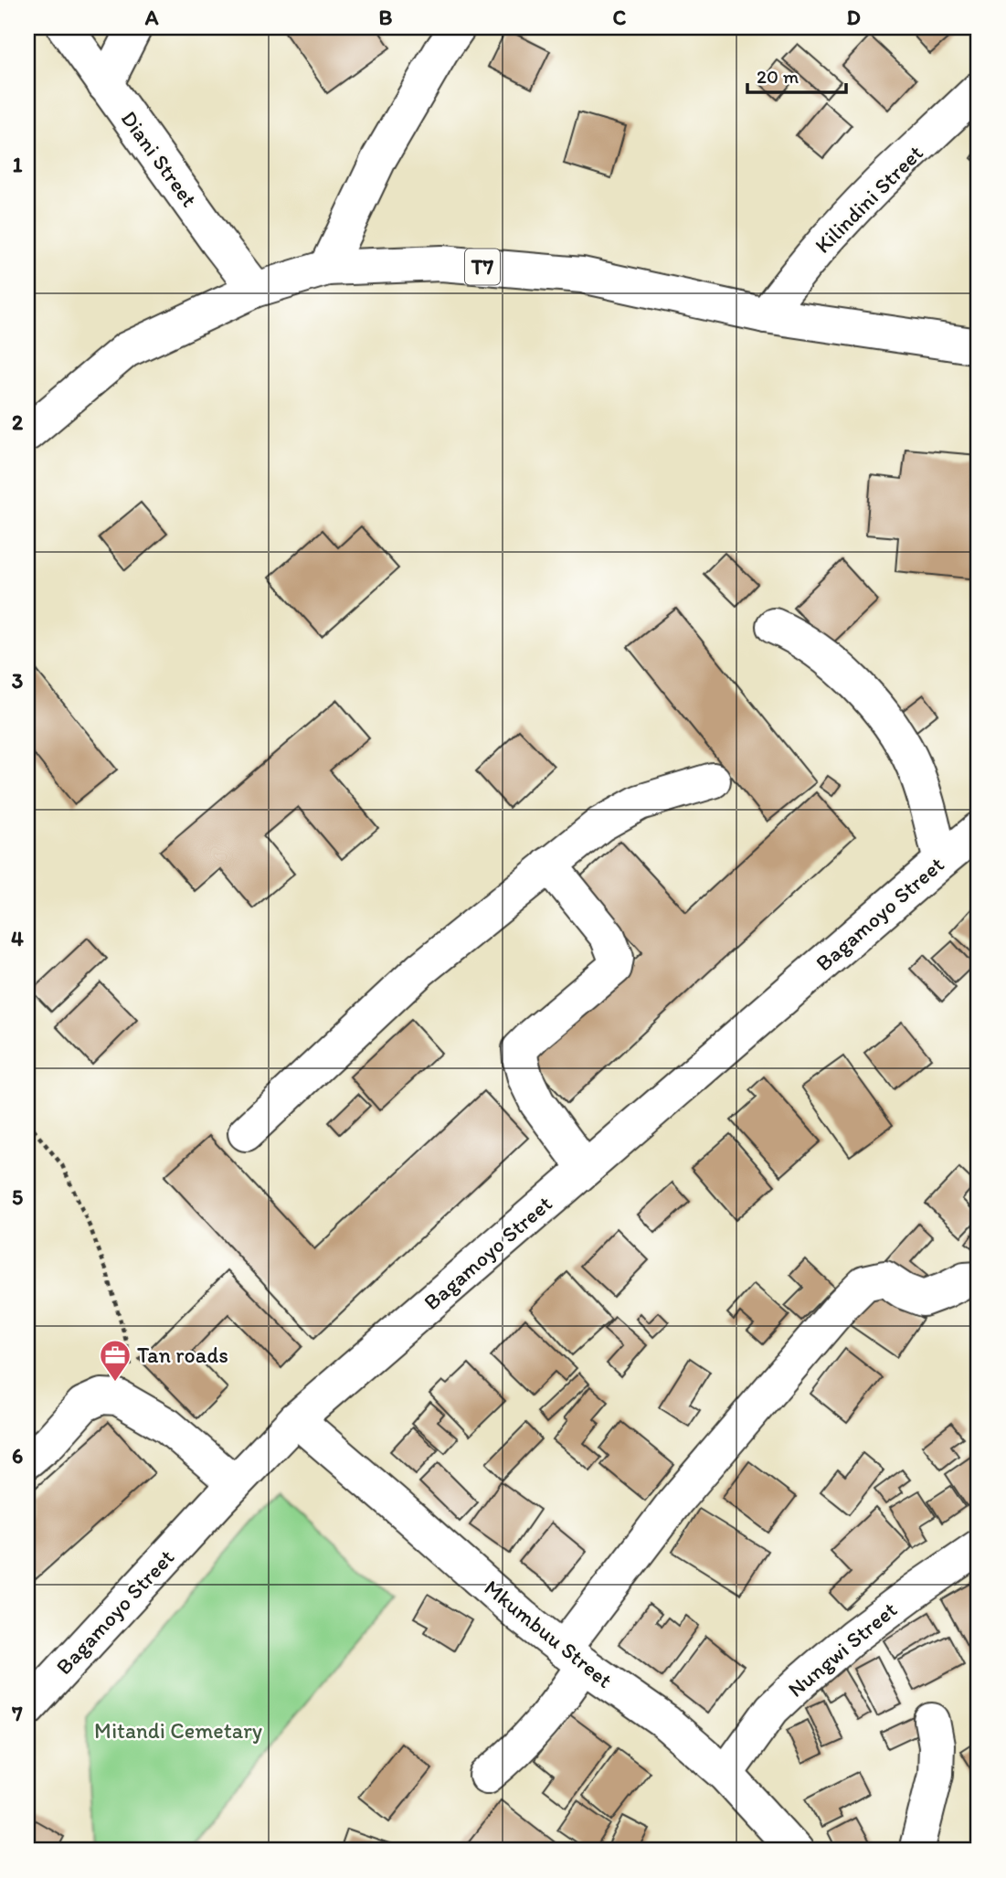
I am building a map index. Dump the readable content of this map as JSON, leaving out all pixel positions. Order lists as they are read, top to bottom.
{
  "streets": {
    "main road": [
      "Diani Street",
      "Kilindini Street",
      "T7",
      "Bagamoyo Street",
      "Mkumbuu Street",
      "Nungwi Street"
    ]
  },
  "crossings": [
    ["Diani Street", "T7"],
    ["Kilindini Street", "T7"],
    ["Bagamoyo Street", "Mkumbuu Street"],
    ["Mkumbuu Street", "Nungwi Street"]
  ],
  "parks": ["Mitandi Cemetary"],
  "places": {
    "office": ["Tan roads"]
  },
  "scale_bar": "20 m",
  "grid": {
    "columns": [
      "A",
      "B",
      "C",
      "D"
    ],
    "rows": [
      "1",
      "2",
      "3",
      "4",
      "5",
      "6",
      "7"
    ]
  }
}
